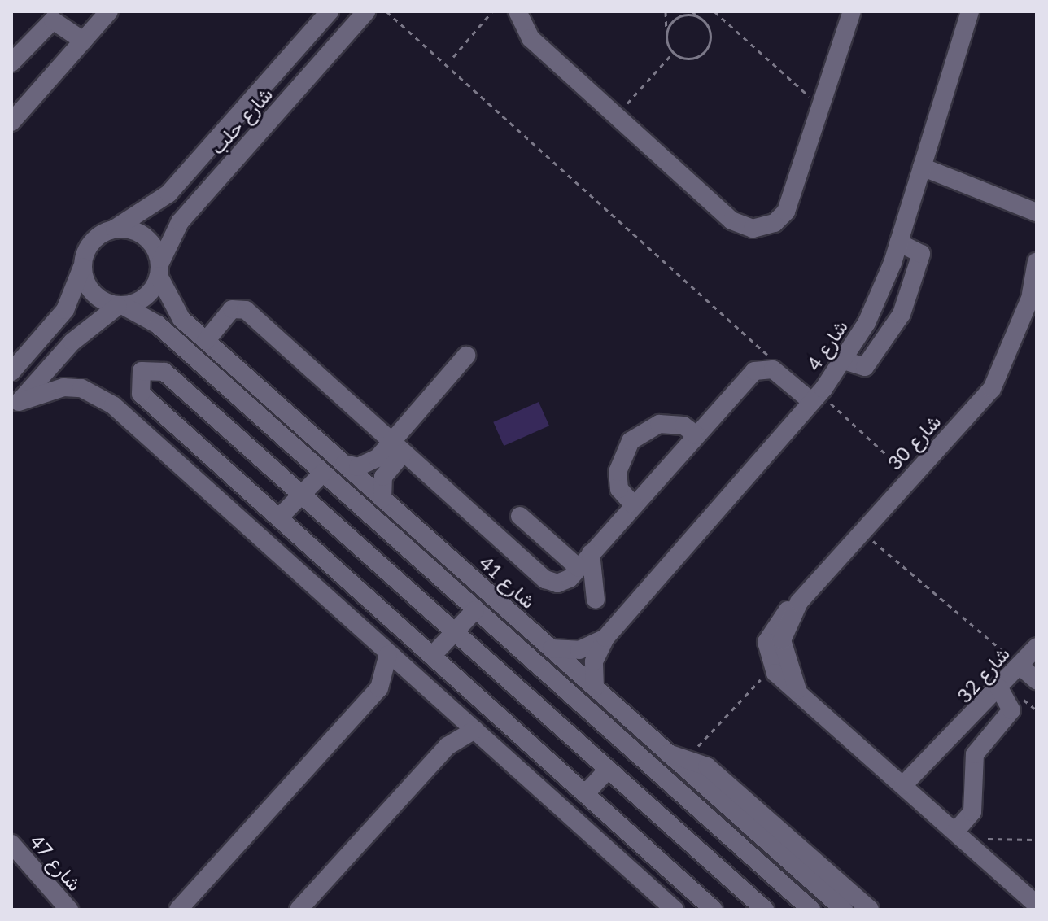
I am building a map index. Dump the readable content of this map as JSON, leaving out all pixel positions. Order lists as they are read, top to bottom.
{
  "streets": {
    "street": [
      "شارع حلب",
      "شارع 4",
      "شارع 30",
      "شارع 41",
      "شارع 32",
      "شارع 47"
    ]
  },
  "crossings": [
    ["شارع حلب", "شارع 41"],
    ["شارع 4", "شارع 41"]
  ]
}
